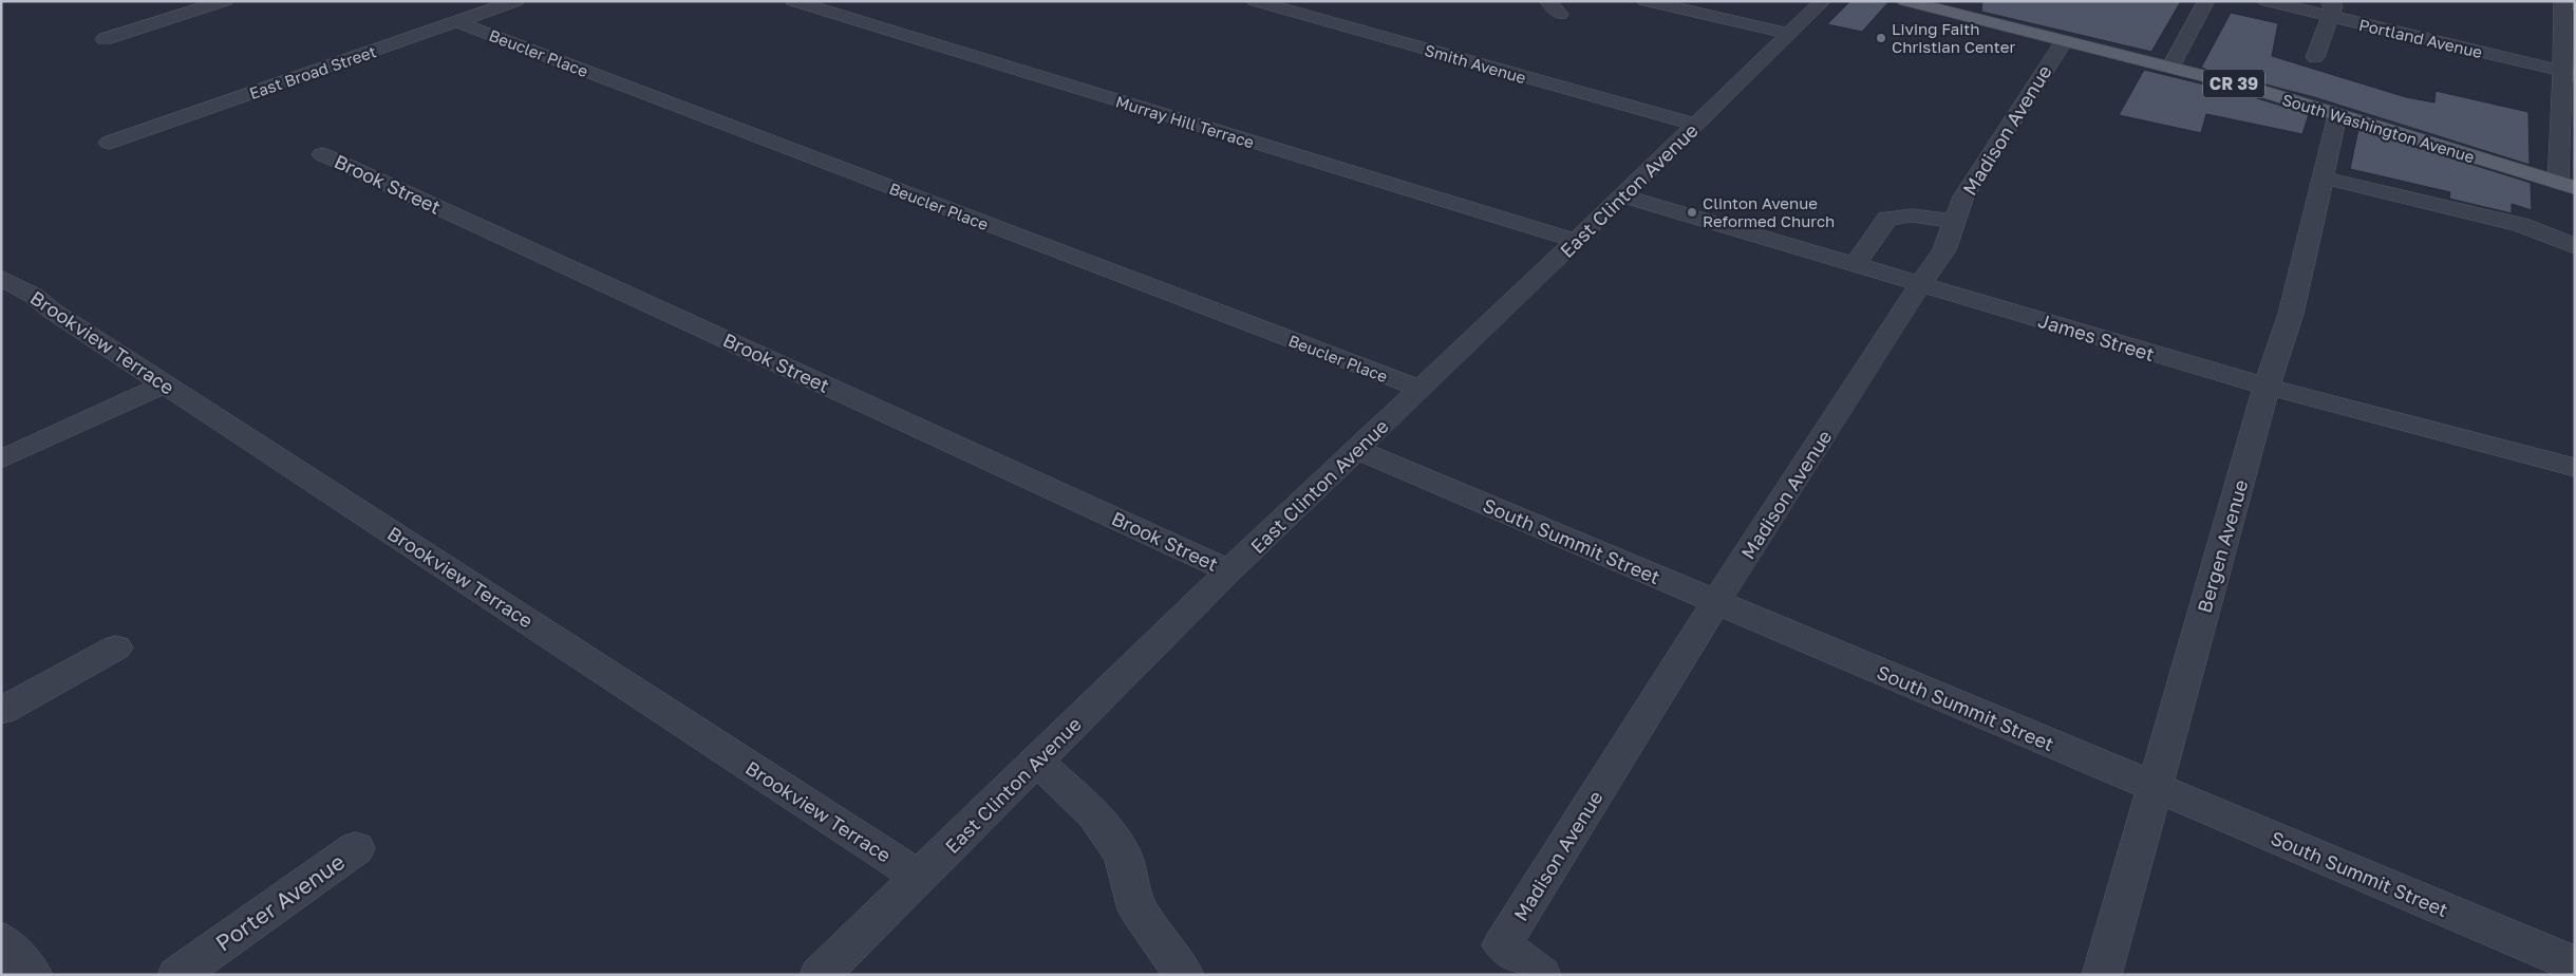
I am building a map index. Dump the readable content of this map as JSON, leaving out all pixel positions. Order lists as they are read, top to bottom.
{
  "streets": {
    "main road": ["CR 39", "South Washington Avenue"],
    "street": [
      "Portland Avenue",
      "Beucler Place",
      "Smith Avenue",
      "East Broad Street",
      "Murray Hill Terrace",
      "Madison Avenue",
      "Brook Street",
      "East Clinton Avenue",
      "James Street",
      "Brookview Terrace",
      "South Summit Street",
      "Bergen Avenue",
      "Porter Avenue"
    ]
  },
  "crossings": [
    ["Beucler Place", "East Broad Street"],
    ["Beucler Place", "East Clinton Avenue"],
    ["Smith Avenue", "East Clinton Avenue"],
    ["Murray Hill Terrace", "East Clinton Avenue"],
    ["South Washington Avenue", "Madison Avenue"],
    ["South Washington Avenue", "Bergen Avenue"],
    ["Madison Avenue", "James Street"],
    ["Madison Avenue", "South Summit Street"],
    ["Brook Street", "East Clinton Avenue"],
    ["East Clinton Avenue", "James Street"],
    ["East Clinton Avenue", "Brookview Terrace"],
    ["East Clinton Avenue", "South Summit Street"],
    ["James Street", "Bergen Avenue"],
    ["South Summit Street", "Bergen Avenue"]
  ],
  "places": ["Living Faith Christian Center", "Clinton Avenue Reformed Church"]
}
